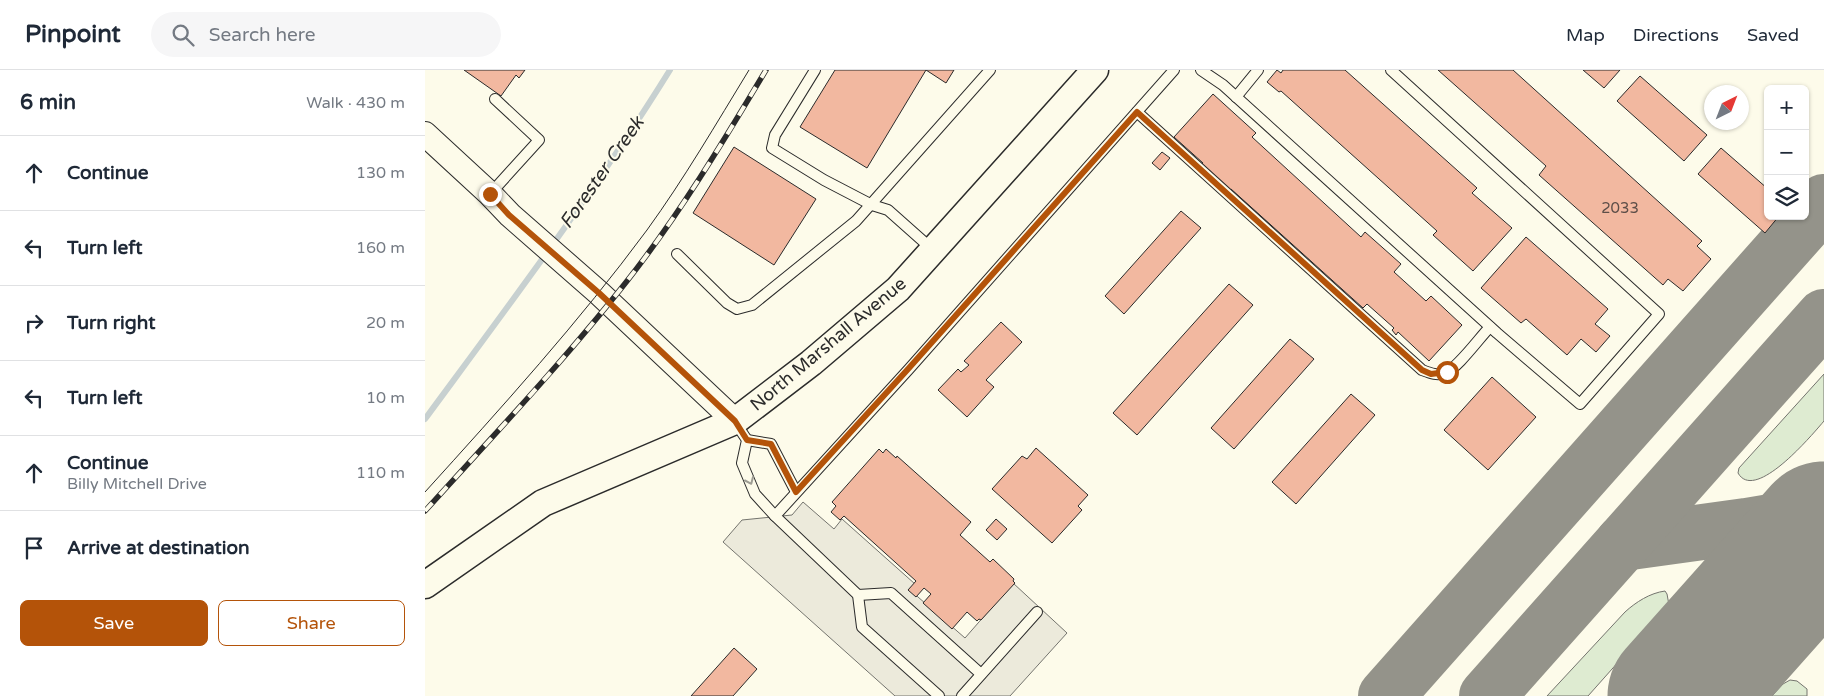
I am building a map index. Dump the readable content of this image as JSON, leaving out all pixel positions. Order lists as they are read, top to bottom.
{
  "streets": {
    "main road": ["North Marshall Avenue"]
  },
  "water": ["Forester Creek"],
  "house_numbers": ["2033"],
  "north": "top right",
  "page": {
    "header": "Pinpoint",
    "search": "Search here",
    "nav": ["Map", "Directions", "Saved"],
    "heading": ["6 min", "Walk · 430 m"],
    "map_buttons": ["+", "−"],
    "list": [
      ["Continue", "130 m"],
      ["Turn left", "160 m"],
      ["Turn right", "20 m"],
      ["Turn left", "10 m"],
      ["Continue", "Billy Mitchell Drive", "110 m"],
      "Arrive at destination"
    ],
    "buttons": ["Save", "Share"]
  }
}
